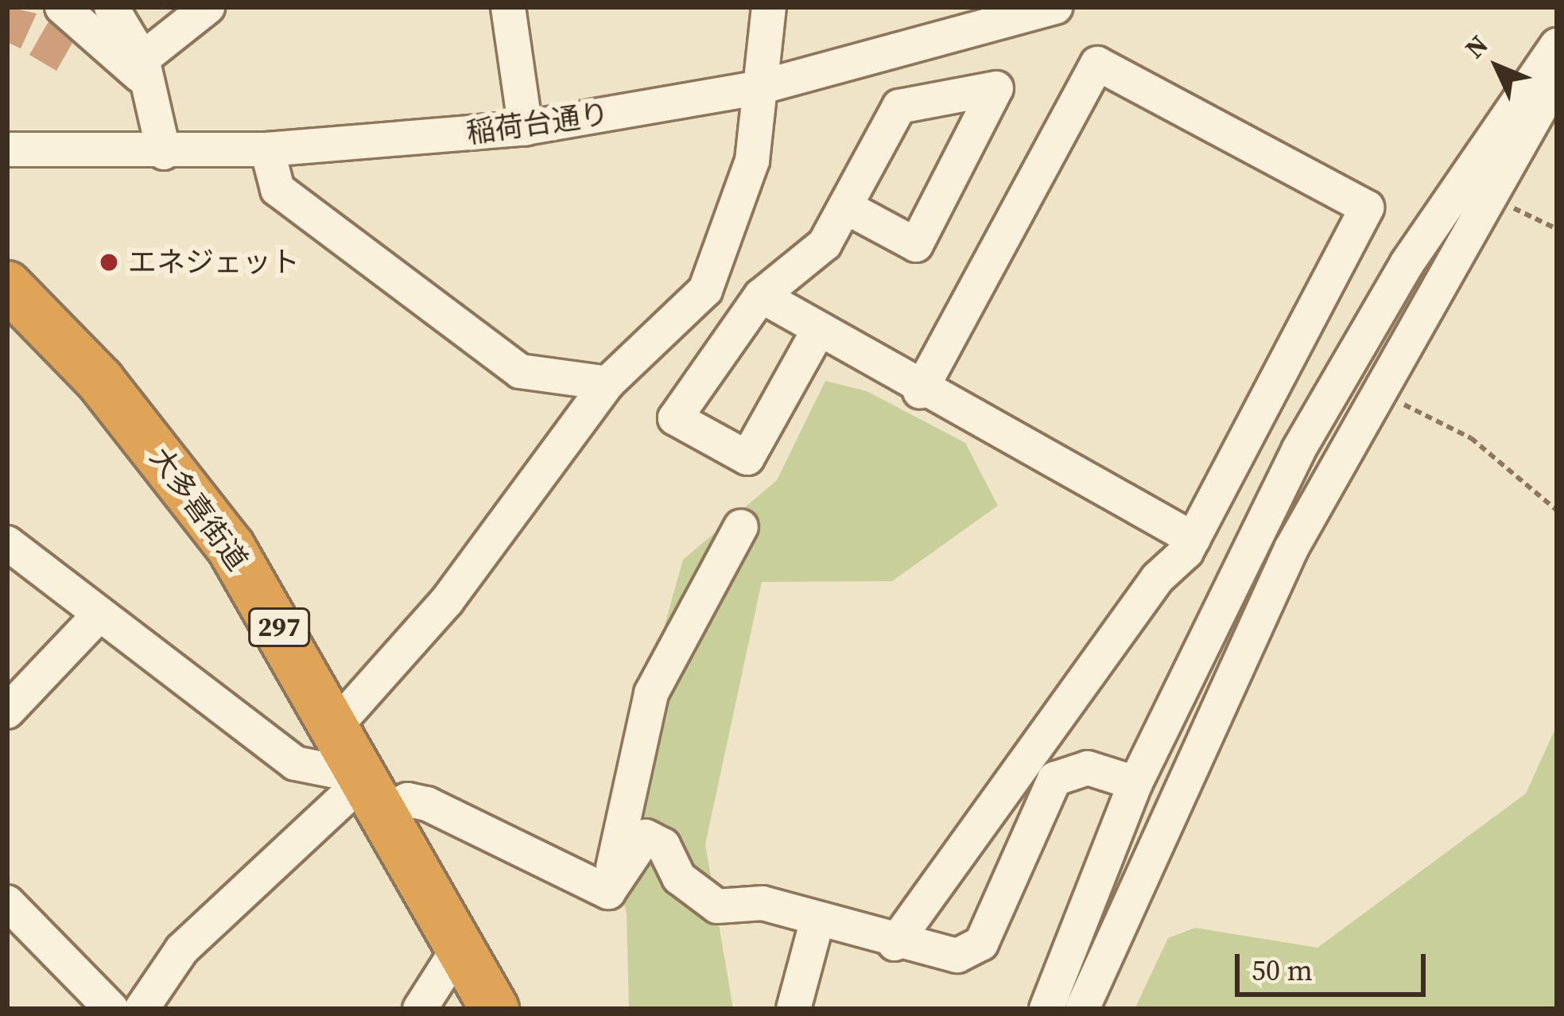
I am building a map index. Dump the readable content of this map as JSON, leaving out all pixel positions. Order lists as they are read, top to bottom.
{
  "streets": {
    "highway": ["大多喜街道", "297"],
    "street": ["稲荷台通り"]
  },
  "places": ["エネジェット"],
  "scale_bar": "50 m",
  "north": "top left"
}
